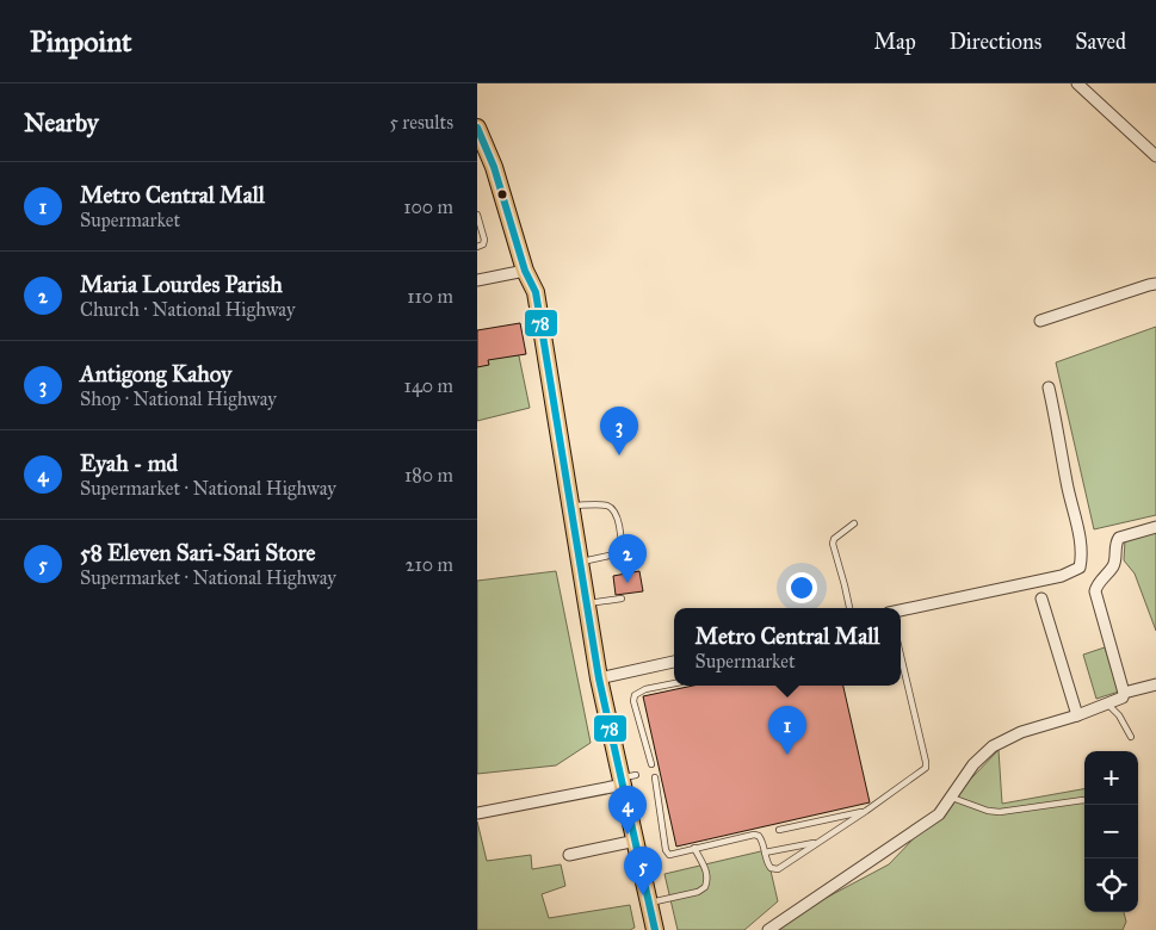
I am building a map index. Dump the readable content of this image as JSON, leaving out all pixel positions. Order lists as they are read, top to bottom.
{
  "lines": ["transit line 78"],
  "page": {
    "header": "Pinpoint",
    "nav": ["Map", "Directions", "Saved"],
    "heading": ["Nearby", "5 results"],
    "list": [
      {
        "mark": "1",
        "name": "Metro Central Mall",
        "note": "Supermarket",
        "value": "100 m"
      },
      {
        "mark": "2",
        "name": "Maria Lourdes Parish",
        "note": "Church · National Highway",
        "value": "110 m"
      },
      {
        "mark": "3",
        "name": "Antigong Kahoy",
        "note": "Shop · National Highway",
        "value": "140 m"
      },
      {
        "mark": "4",
        "name": "Eyah - md",
        "note": "Supermarket · National Highway",
        "value": "180 m"
      },
      {
        "mark": "5",
        "name": "58 Eleven Sari-Sari Store",
        "note": "Supermarket · National Highway",
        "value": "210 m"
      }
    ],
    "pins": [
      "3",
      "2",
      "1",
      "4",
      "5"
    ],
    "popup": ["Metro Central Mall", "Supermarket"],
    "map_buttons": ["+", "−"]
  }
}
